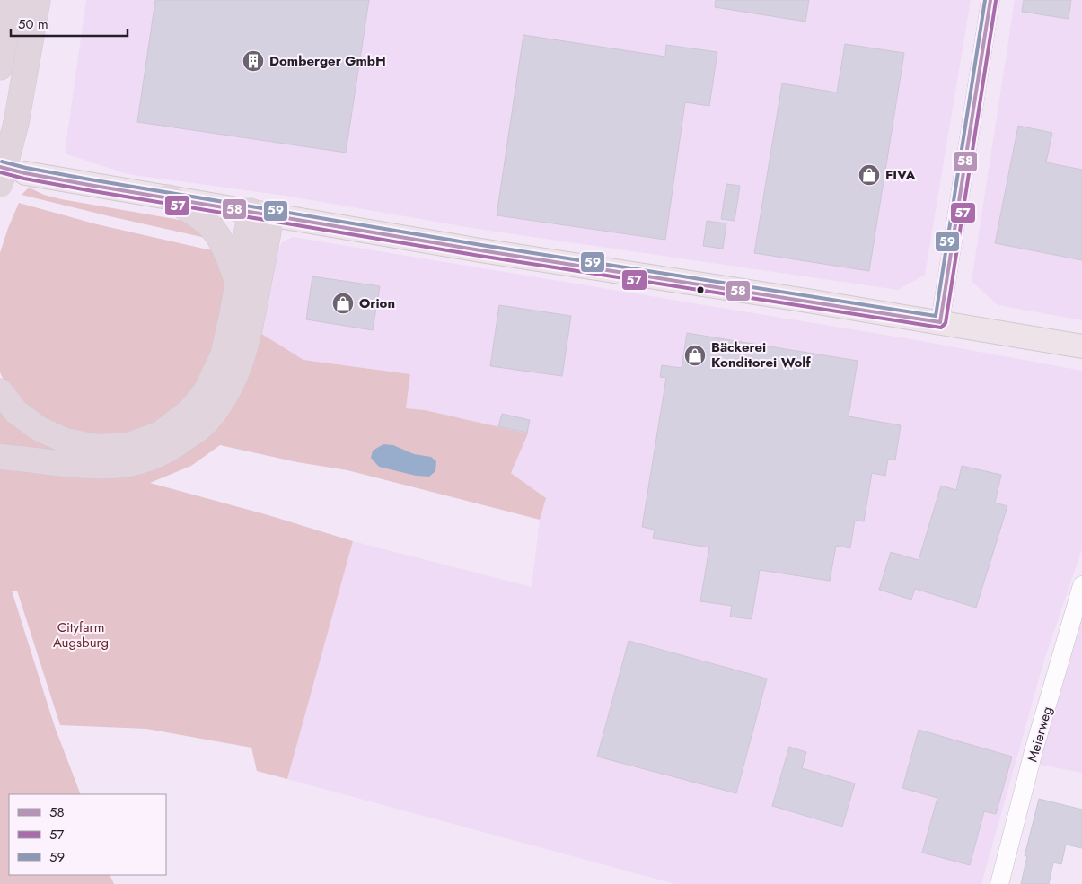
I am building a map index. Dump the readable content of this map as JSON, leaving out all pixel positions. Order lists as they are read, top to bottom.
{
  "streets": {
    "street": ["Meierweg"]
  },
  "parks": ["Cityfarm Augsburg"],
  "places": {
    "building": ["Domberger GmbH"],
    "shop": ["FIVA", "Orion", "Bäckerei Konditorei Wolf"]
  },
  "lines": ["transit line 58", "transit line 59", "transit line 57"],
  "legend": ["58", "57", "59"],
  "scale_bar": "50 m"
}
